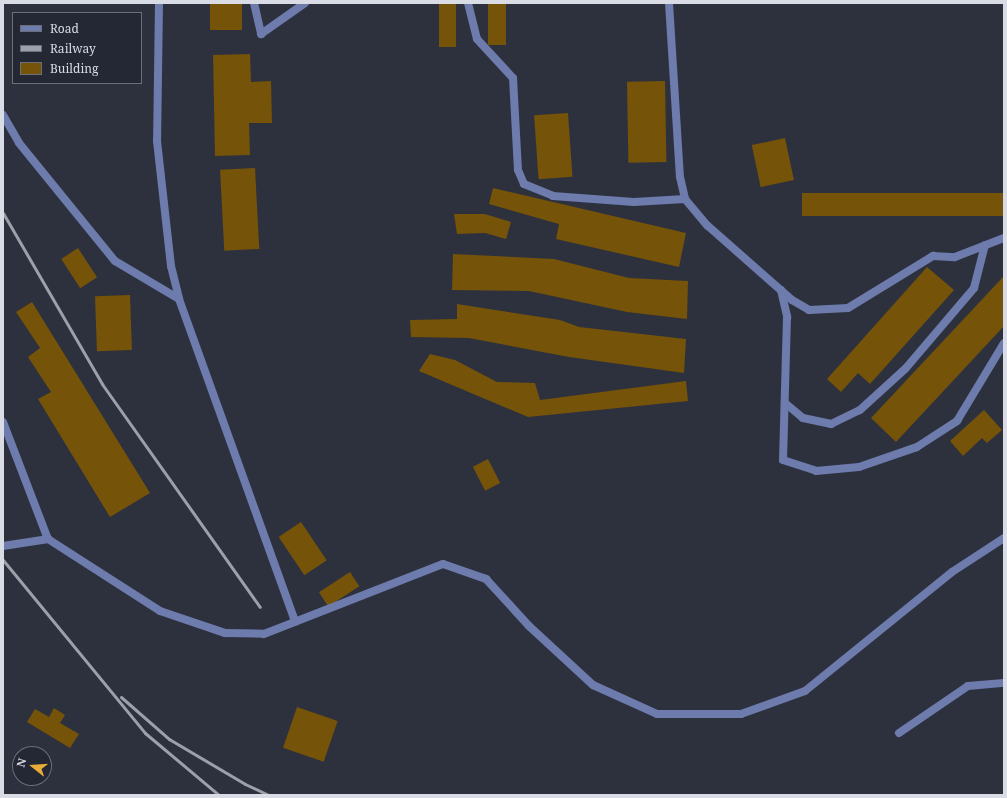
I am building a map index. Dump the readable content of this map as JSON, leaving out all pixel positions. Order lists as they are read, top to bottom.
{
  "legend": ["Road", "Railway", "Building"],
  "north": "left"
}
